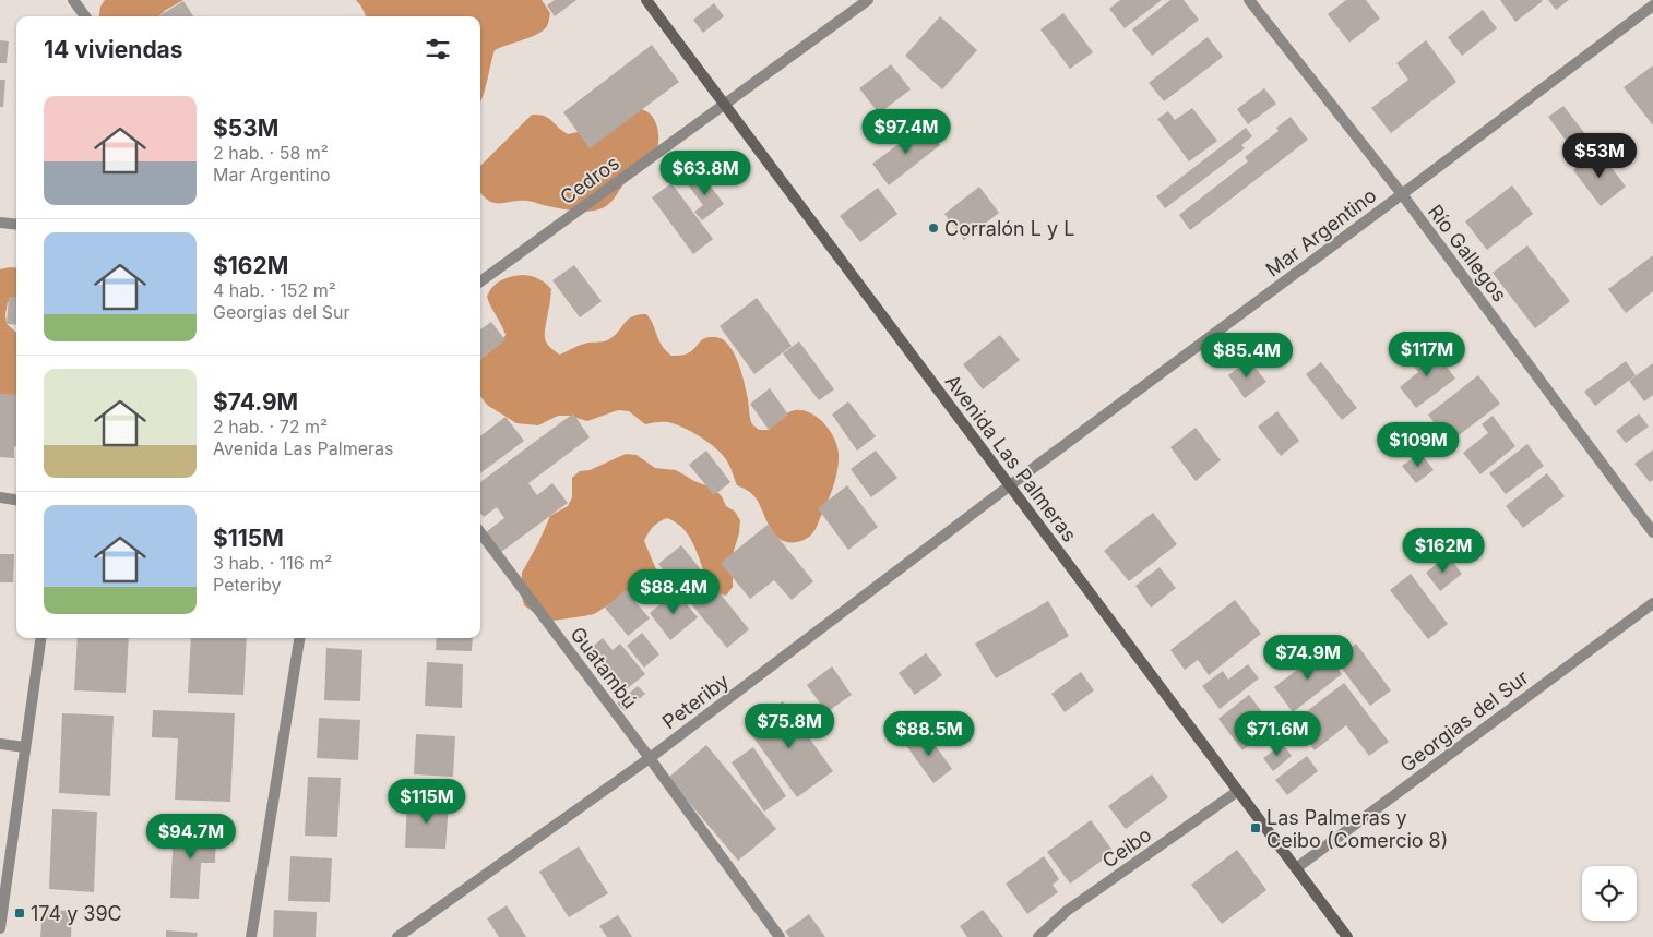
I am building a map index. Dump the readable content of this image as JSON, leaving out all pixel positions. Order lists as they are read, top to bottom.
{
  "streets": {
    "main road": ["Avenida Las Palmeras"],
    "street": [
      "Cedros",
      "Mar Argentino",
      "Río Gallegos",
      "Guatambú",
      "Peteriby",
      "Georgias del Sur",
      "Ceibo"
    ]
  },
  "crossings": [
    ["Cedros", "Avenida Las Palmeras"],
    ["Mar Argentino", "Río Gallegos"],
    ["Mar Argentino", "Avenida Las Palmeras"],
    ["Mar Argentino", "Peteriby"],
    ["Avenida Las Palmeras", "Peteriby"],
    ["Avenida Las Palmeras", "Georgias del Sur"],
    ["Avenida Las Palmeras", "Ceibo"],
    ["Guatambú", "Peteriby"]
  ],
  "places": {
    "other": ["Corralón L y L"],
    "transit": ["Las Palmeras y Ceibo (Comercio 8)", "174 y 39C"]
  },
  "page": {
    "heading": "14 viviendas",
    "list": [
      {
        "name": "$53M",
        "note": "2 hab. · 58 m² · Mar Argentino"
      },
      {
        "name": "$162M",
        "note": "4 hab. · 152 m² · Georgias del Sur"
      },
      {
        "name": "$74.9M",
        "note": "2 hab. · 72 m² · Avenida Las Palmeras"
      },
      {
        "name": "$115M",
        "note": "3 hab. · 116 m² · Peteriby"
      }
    ],
    "price": [
      "$97.4M",
      "$53M",
      "$63.8M",
      "$117M",
      "$85.4M",
      "$109M",
      "$162M",
      "$88.4M",
      "$74.9M",
      "$75.8M",
      "$88.5M",
      "$71.6M",
      "$115M",
      "$94.7M"
    ]
  }
}
